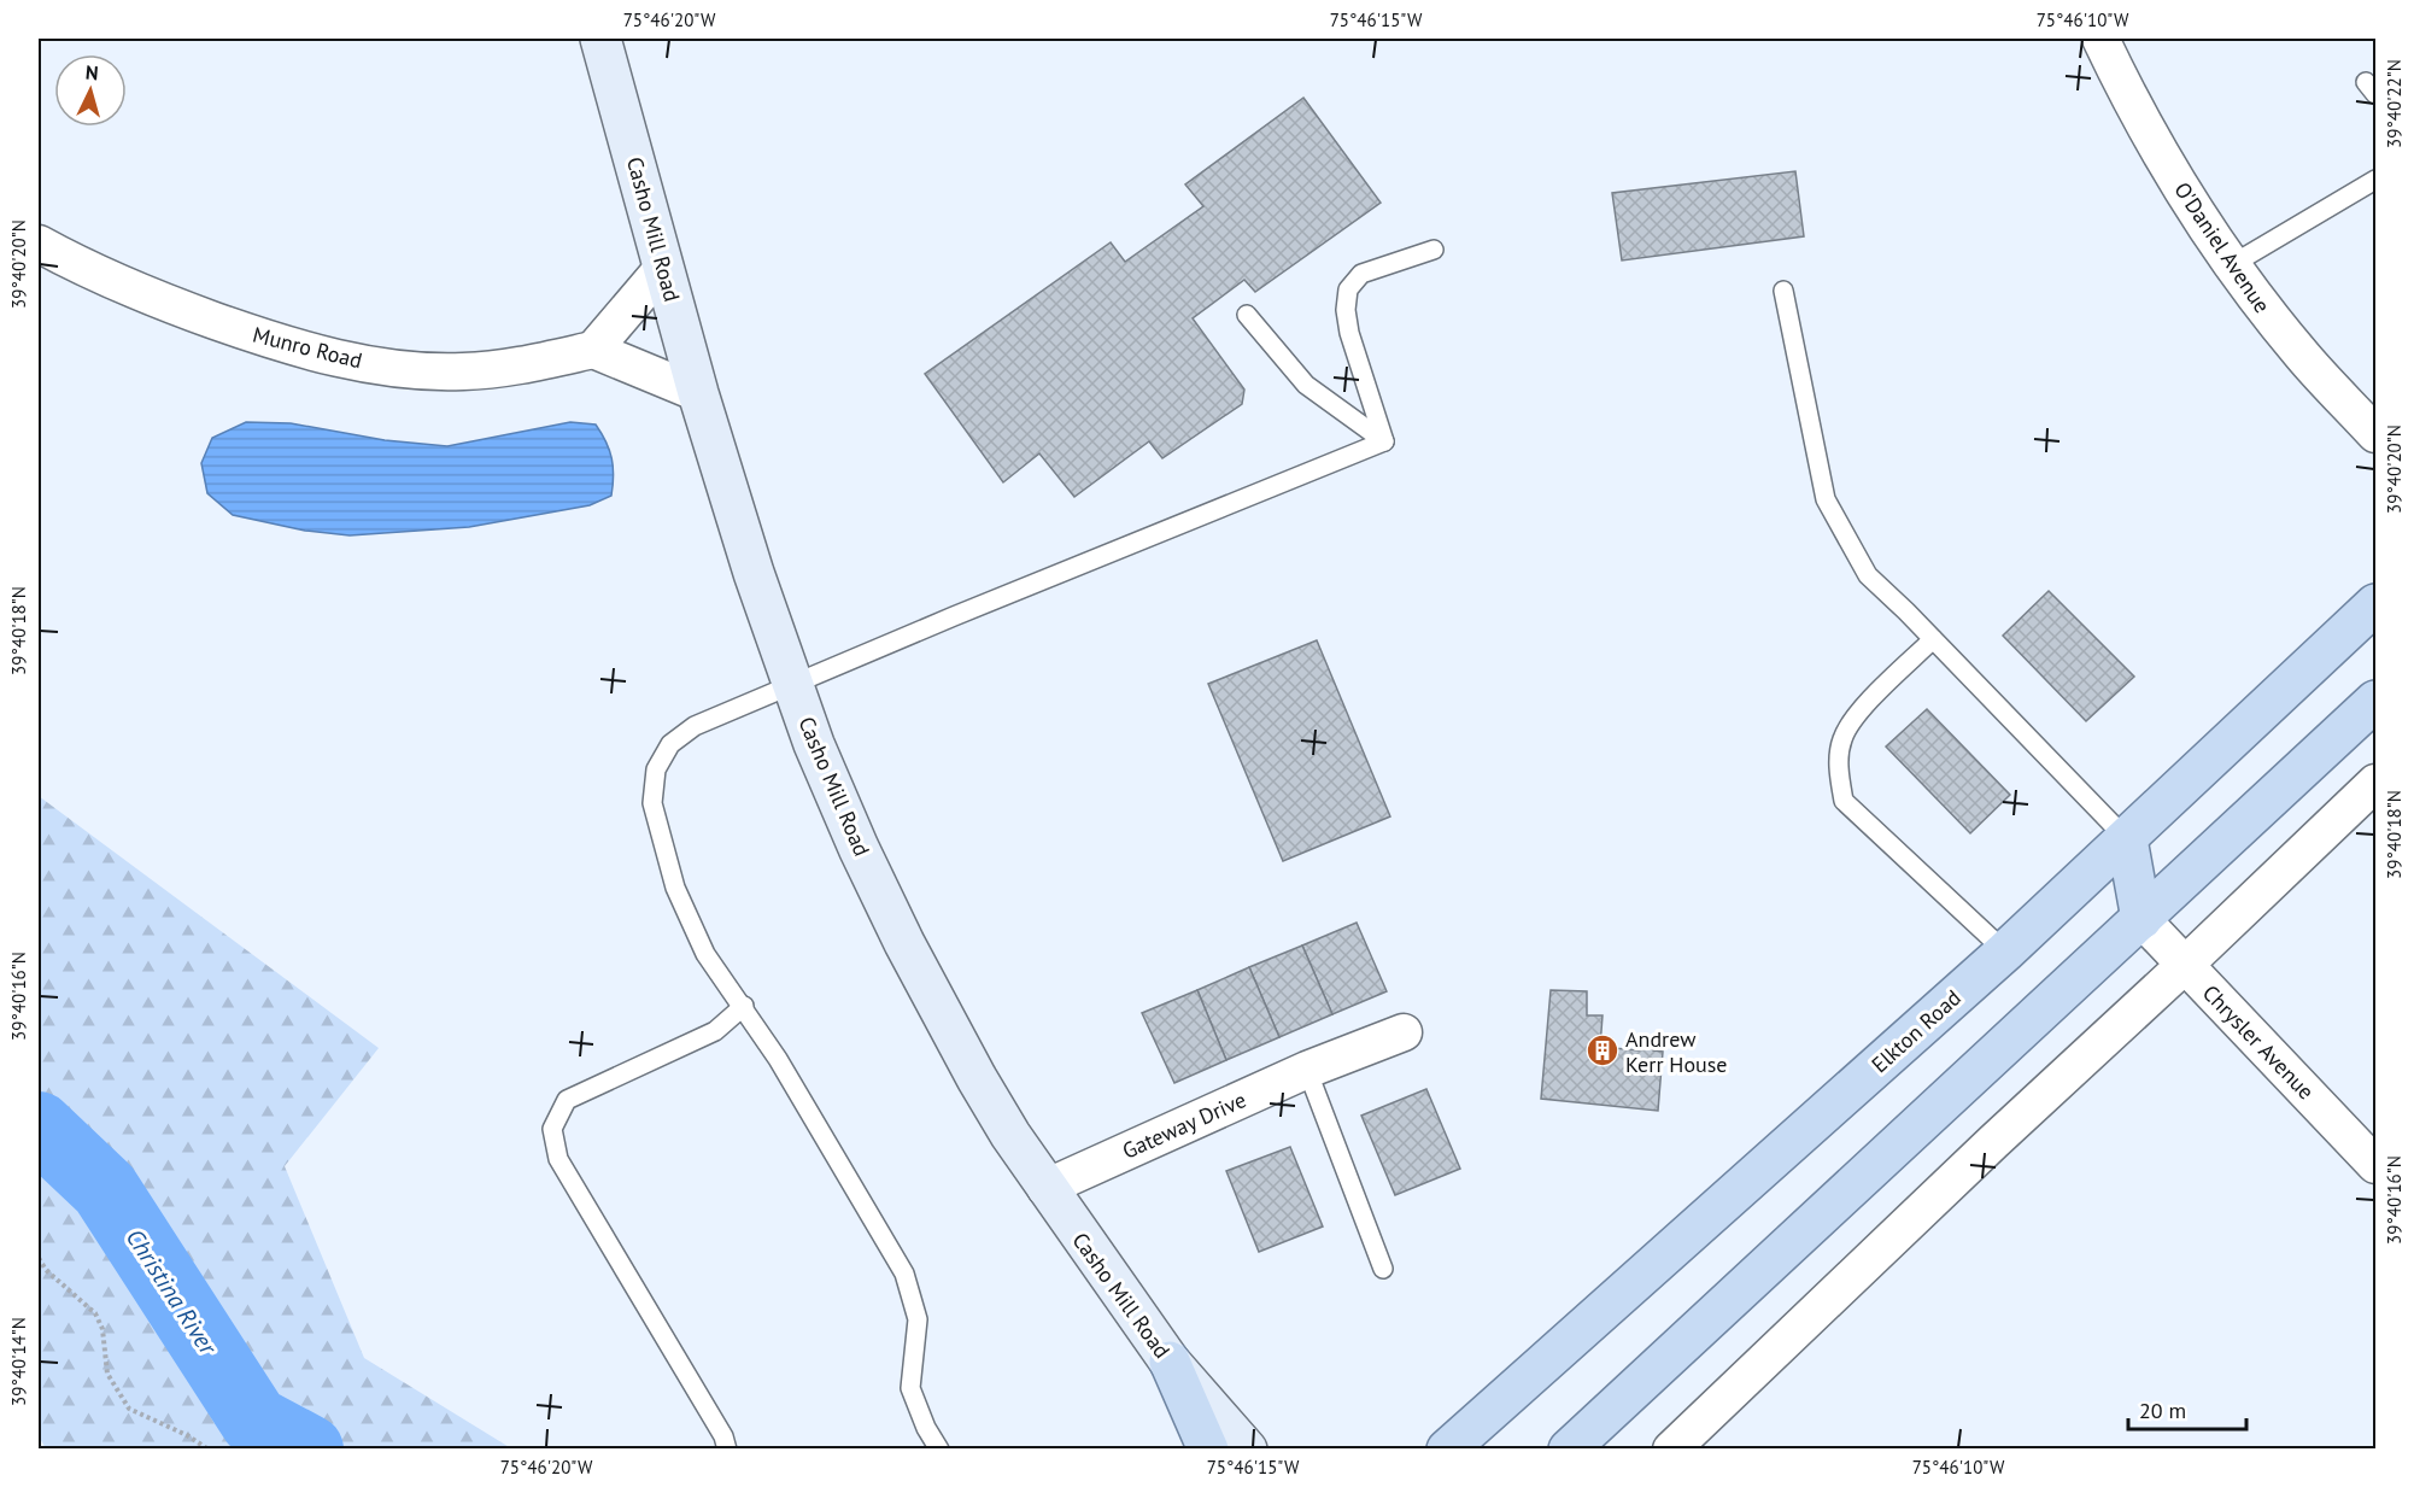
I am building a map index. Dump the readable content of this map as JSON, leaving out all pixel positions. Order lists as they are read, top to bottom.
{
  "streets": {
    "main road": ["Elkton Road"],
    "street": [
      "Casho Mill Road",
      "O'Daniel Avenue",
      "Munro Road",
      "Chrysler Avenue",
      "Gateway Drive"
    ]
  },
  "crossings": [
    ["Casho Mill Road", "Gateway Drive"]
  ],
  "water": ["Christina River"],
  "places": {
    "building": ["Andrew Kerr House"]
  },
  "scale_bar": "20 m",
  "north": "top",
  "coordinates": [
    "75°46'20\"W",
    "75°46'15\"W",
    "75°46'10\"W",
    "39°40'22\"N",
    "39°40'20\"N",
    "39°40'18\"N",
    "39°40'16\"N",
    "39°40'14\"N"
  ]
}
